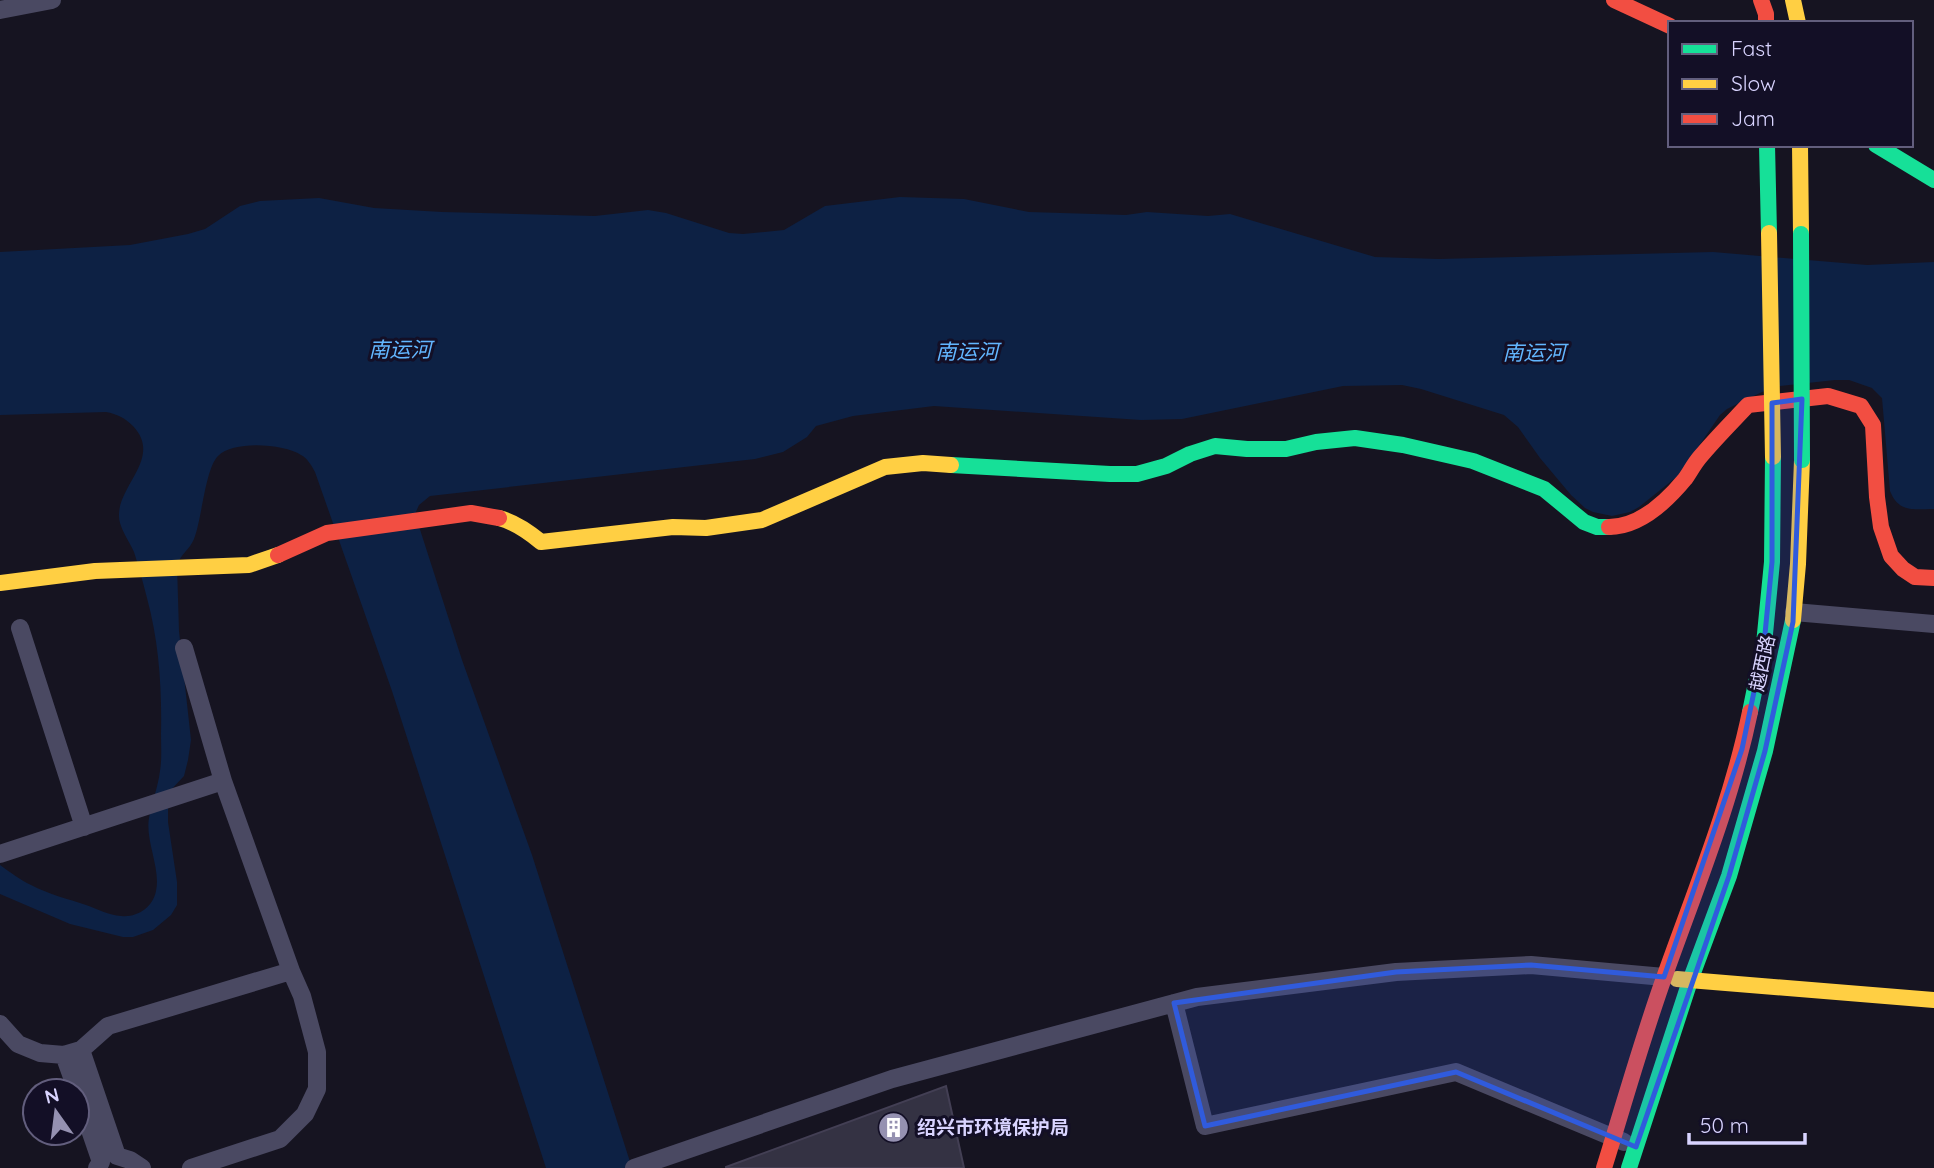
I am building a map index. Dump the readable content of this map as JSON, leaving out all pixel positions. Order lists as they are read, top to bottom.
{
  "streets": {
    "street": ["越西路"]
  },
  "water": ["南运河"],
  "places": {
    "building": ["绍兴市环境保护局"]
  },
  "legend": ["Fast", "Slow", "Jam"],
  "scale_bar": "50 m",
  "north": "top"
}
